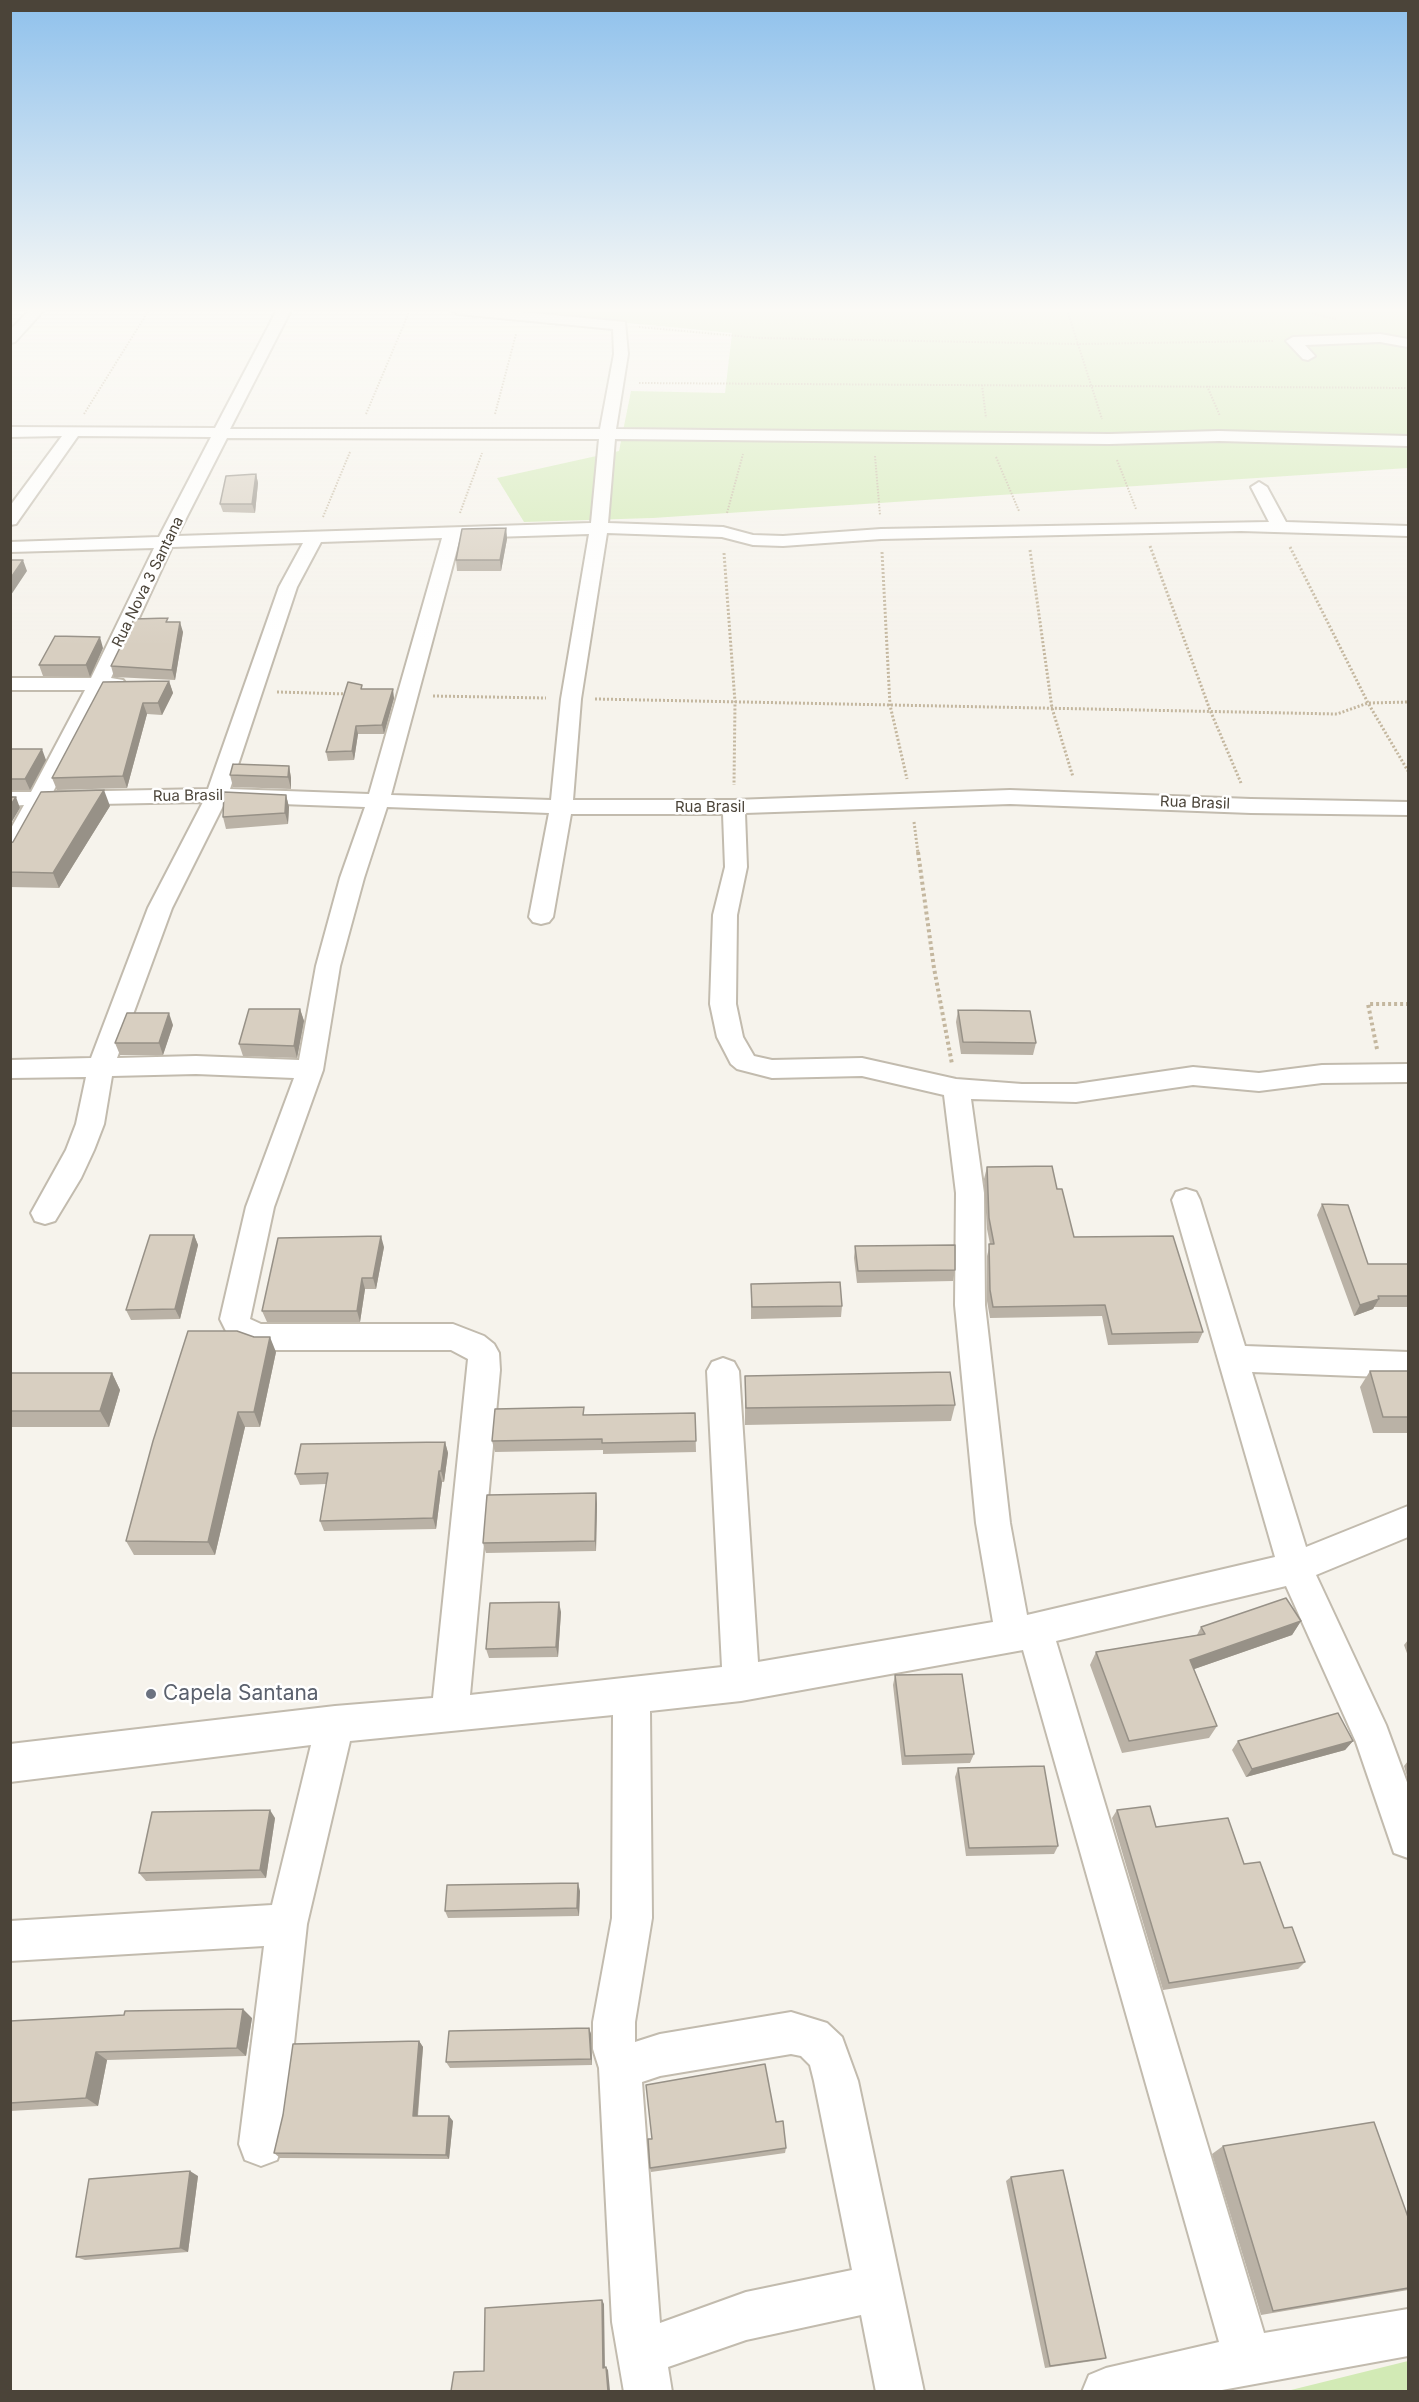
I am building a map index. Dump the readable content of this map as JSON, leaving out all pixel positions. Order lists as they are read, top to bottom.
{
  "streets": {
    "street": ["Rua Nova 3 Santana", "Rua Brasil"]
  },
  "crossings": [
    ["Rua Nova 3 Santana", "Rua Brasil"]
  ],
  "places": ["Capela Santana"]
}
